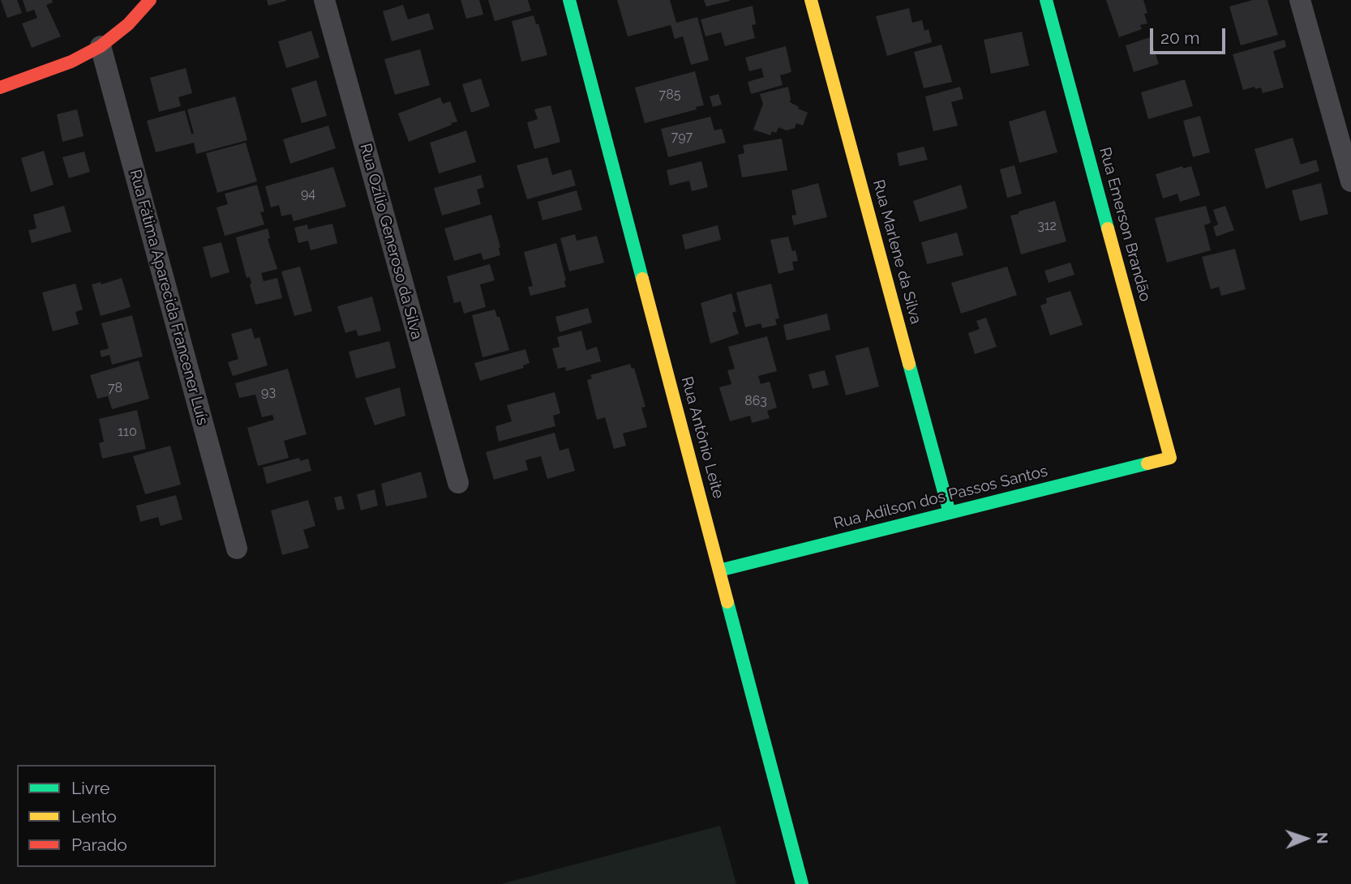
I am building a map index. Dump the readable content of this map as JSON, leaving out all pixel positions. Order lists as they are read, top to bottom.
{
  "streets": {
    "street": [
      "Rua Emerson Brandão",
      "Rua Ozílio Generoso da Silva",
      "Rua Marlene da Silva",
      "Rua Fátima Aparecida Francener Luís",
      "Rua Antônio Leite",
      "Rua Adilson dos Passos Santos"
    ]
  },
  "crossings": [
    ["Rua Emerson Brandão", "Rua Adilson dos Passos Santos"],
    ["Rua Marlene da Silva", "Rua Adilson dos Passos Santos"],
    ["Rua Antônio Leite", "Rua Adilson dos Passos Santos"]
  ],
  "house_numbers": [
    "785",
    "797",
    "94",
    "312",
    "78",
    "93",
    "863",
    "110"
  ],
  "legend": ["Livre", "Lento", "Parado"],
  "scale_bar": "20 m",
  "north": "right"
}
